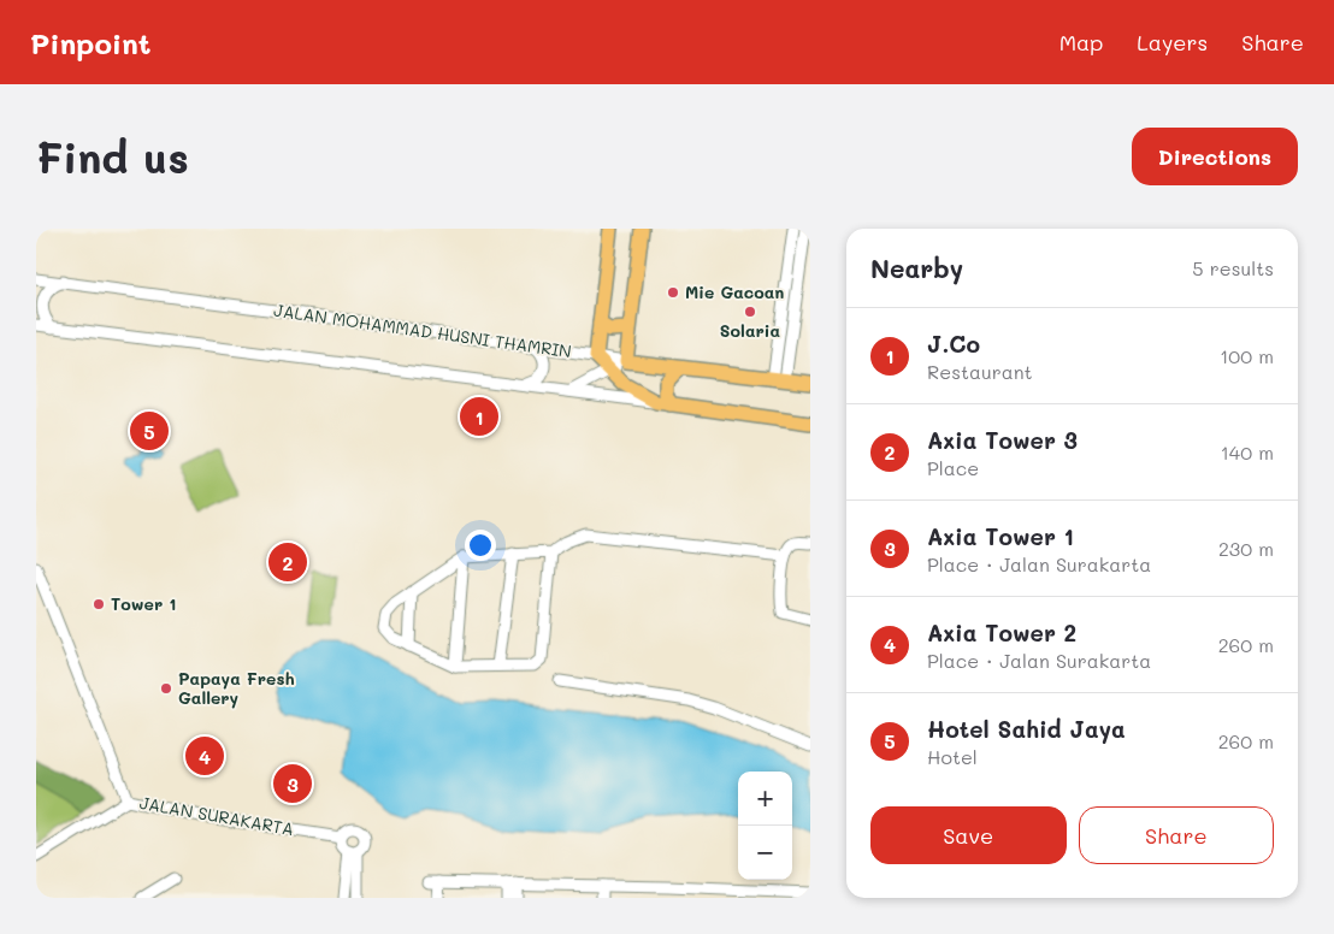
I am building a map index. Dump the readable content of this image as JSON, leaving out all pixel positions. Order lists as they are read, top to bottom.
{
  "streets": {
    "main road": ["JALAN MOHAMMAD HUSNI THAMRIN"],
    "street": ["JALAN SURAKARTA"]
  },
  "places": [
    "Mie Gacoan",
    "Solaria",
    "Tower 1",
    "Papaya Fresh Gallery"
  ],
  "page": {
    "header": "Pinpoint",
    "nav": ["Map", "Layers", "Share"],
    "buttons": [
      "Directions",
      ["Save", "Share"]
    ],
    "title": "Find us",
    "heading": ["Nearby", "5 results"],
    "list": [
      {
        "mark": "1",
        "name": "J.Co",
        "note": "Restaurant",
        "value": "100 m"
      },
      {
        "mark": "2",
        "name": "Axia Tower 3",
        "note": "Place",
        "value": "140 m"
      },
      {
        "mark": "3",
        "name": "Axia Tower 1",
        "note": "Place · Jalan Surakarta",
        "value": "230 m"
      },
      {
        "mark": "4",
        "name": "Axia Tower 2",
        "note": "Place · Jalan Surakarta",
        "value": "260 m"
      },
      {
        "mark": "5",
        "name": "Hotel Sahid Jaya",
        "note": "Hotel",
        "value": "260 m"
      }
    ],
    "pins": [
      "1",
      "5",
      "2",
      "4",
      "3"
    ],
    "map_buttons": ["+", "−"]
  }
}
